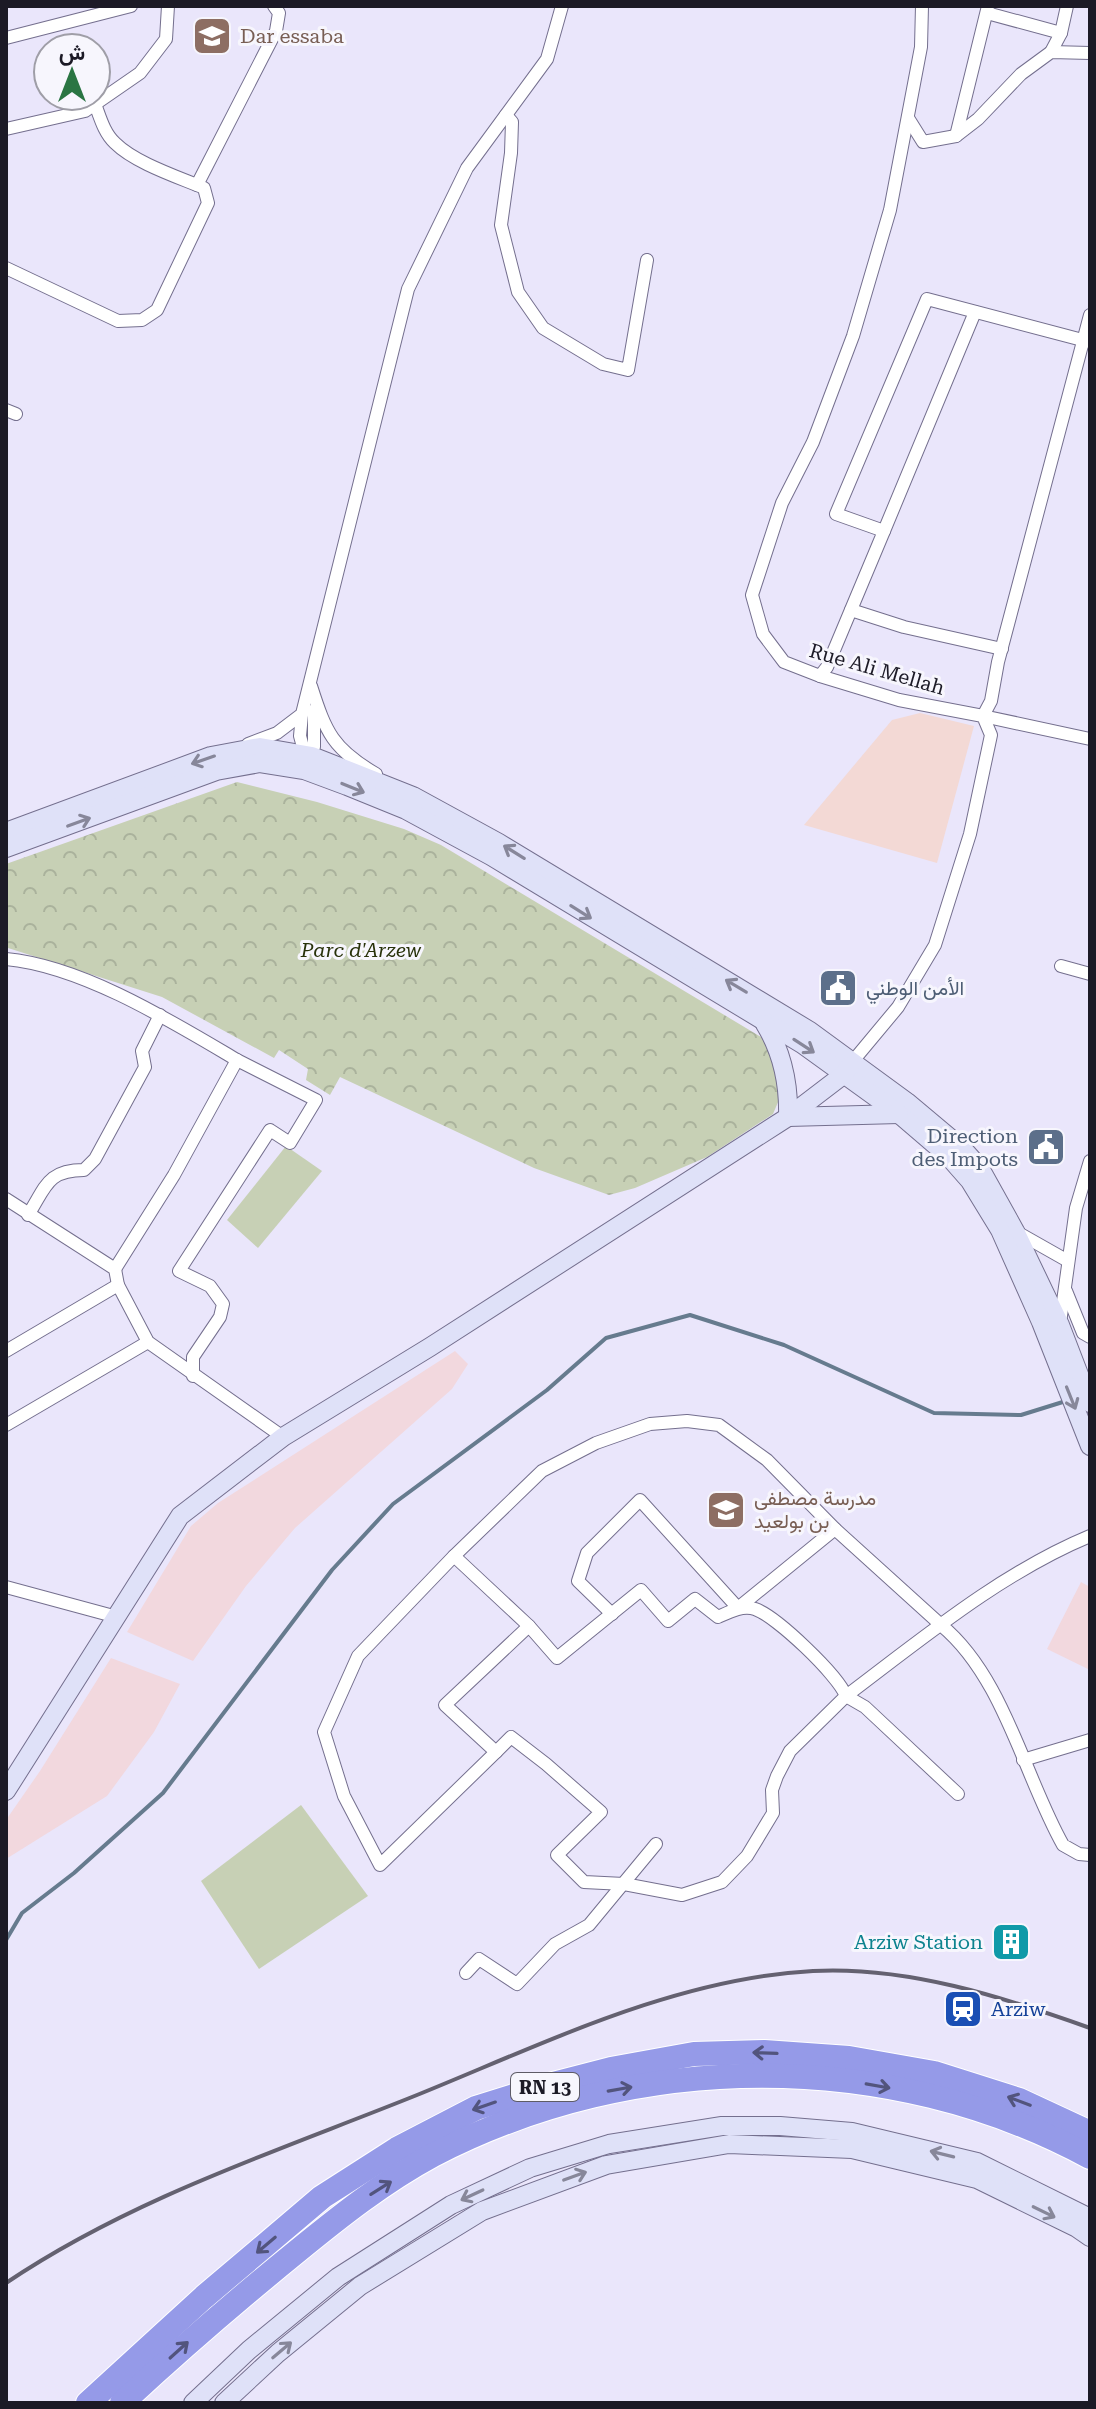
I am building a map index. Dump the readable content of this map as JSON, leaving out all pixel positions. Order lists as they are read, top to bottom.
{
  "streets": {
    "highway": ["RN 13"],
    "street": ["Rue Ali Mellah"]
  },
  "parks": ["Parc d'Arzew"],
  "places": {
    "school or university": ["Dar essaba", "مدرسة مصطفى بن بولعيد"],
    "public building": ["الأمن الوطني", "Direction des Impots"],
    "building": ["Arziw Station"],
    "station": ["Arziw"]
  },
  "north": "top"
}
